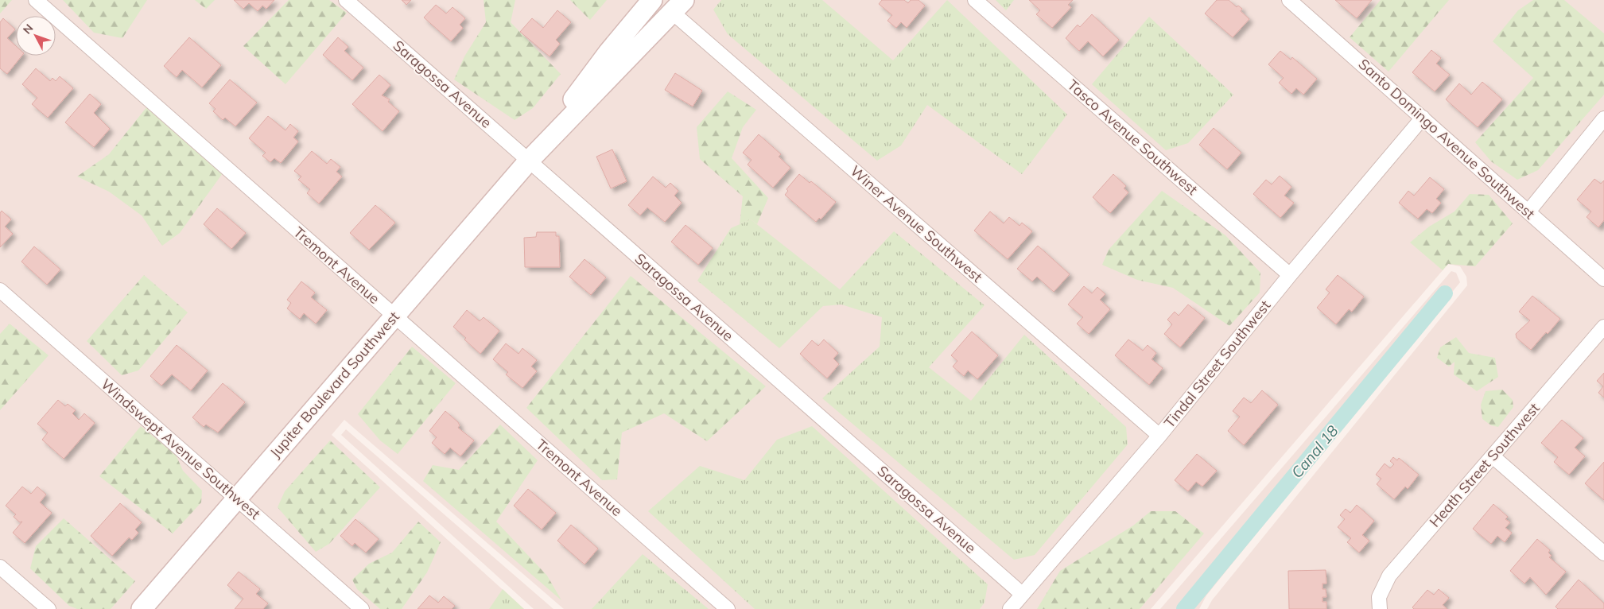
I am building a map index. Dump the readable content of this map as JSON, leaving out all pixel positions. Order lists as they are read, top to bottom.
{
  "streets": {
    "street": [
      "Saragossa Avenue",
      "Tasco Avenue Southwest",
      "Santo Domingo Avenue Southwest",
      "Winer Avenue Southwest",
      "Tremont Avenue",
      "Tindal Street Southwest",
      "Jupiter Boulevard Southwest",
      "Windswept Avenue Southwest",
      "Heath Street Southwest"
    ]
  },
  "crossings": [
    ["Saragossa Avenue", "Tindal Street Southwest"],
    ["Saragossa Avenue", "Jupiter Boulevard Southwest"],
    ["Tasco Avenue Southwest", "Tindal Street Southwest"],
    ["Santo Domingo Avenue Southwest", "Tindal Street Southwest"],
    ["Winer Avenue Southwest", "Tindal Street Southwest"],
    ["Winer Avenue Southwest", "Jupiter Boulevard Southwest"],
    ["Tremont Avenue", "Jupiter Boulevard Southwest"],
    ["Jupiter Boulevard Southwest", "Windswept Avenue Southwest"]
  ],
  "water": ["Canal 18"],
  "north": "top left"
}
